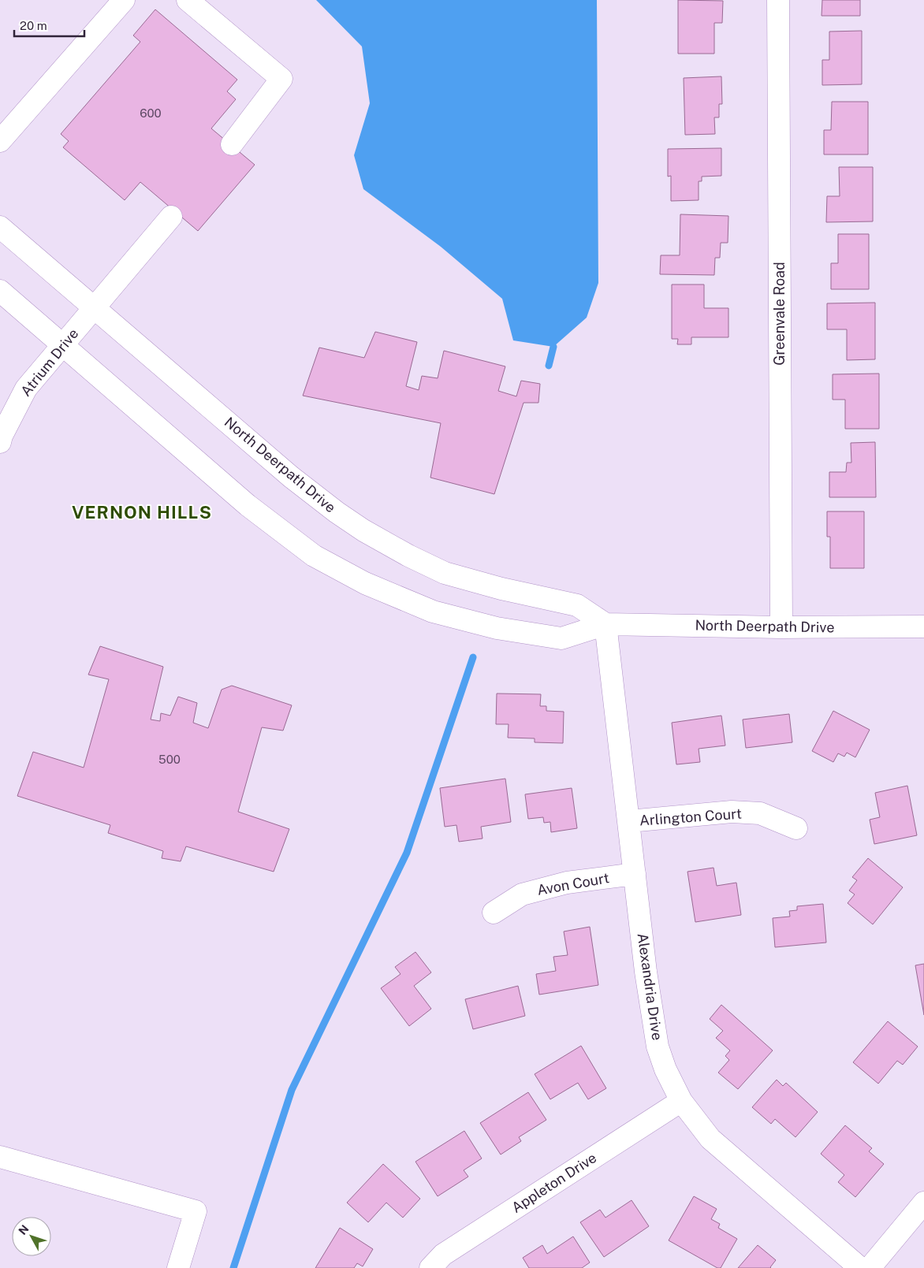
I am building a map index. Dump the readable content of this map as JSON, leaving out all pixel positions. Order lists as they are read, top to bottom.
{
  "streets": {
    "street": [
      "Greenvale Road",
      "Atrium Drive",
      "North Deerpath Drive",
      "Arlington Court",
      "Avon Court",
      "Alexandria Drive",
      "Appleton Drive"
    ]
  },
  "crossings": [
    ["Greenvale Road", "North Deerpath Drive"],
    ["Atrium Drive", "North Deerpath Drive"],
    ["North Deerpath Drive", "Alexandria Drive"],
    ["Arlington Court", "Alexandria Drive"],
    ["Avon Court", "Alexandria Drive"],
    ["Alexandria Drive", "Appleton Drive"]
  ],
  "districts": ["VERNON HILLS"],
  "house_numbers": ["600", "500"],
  "scale_bar": "20 m",
  "north": "top left"
}
